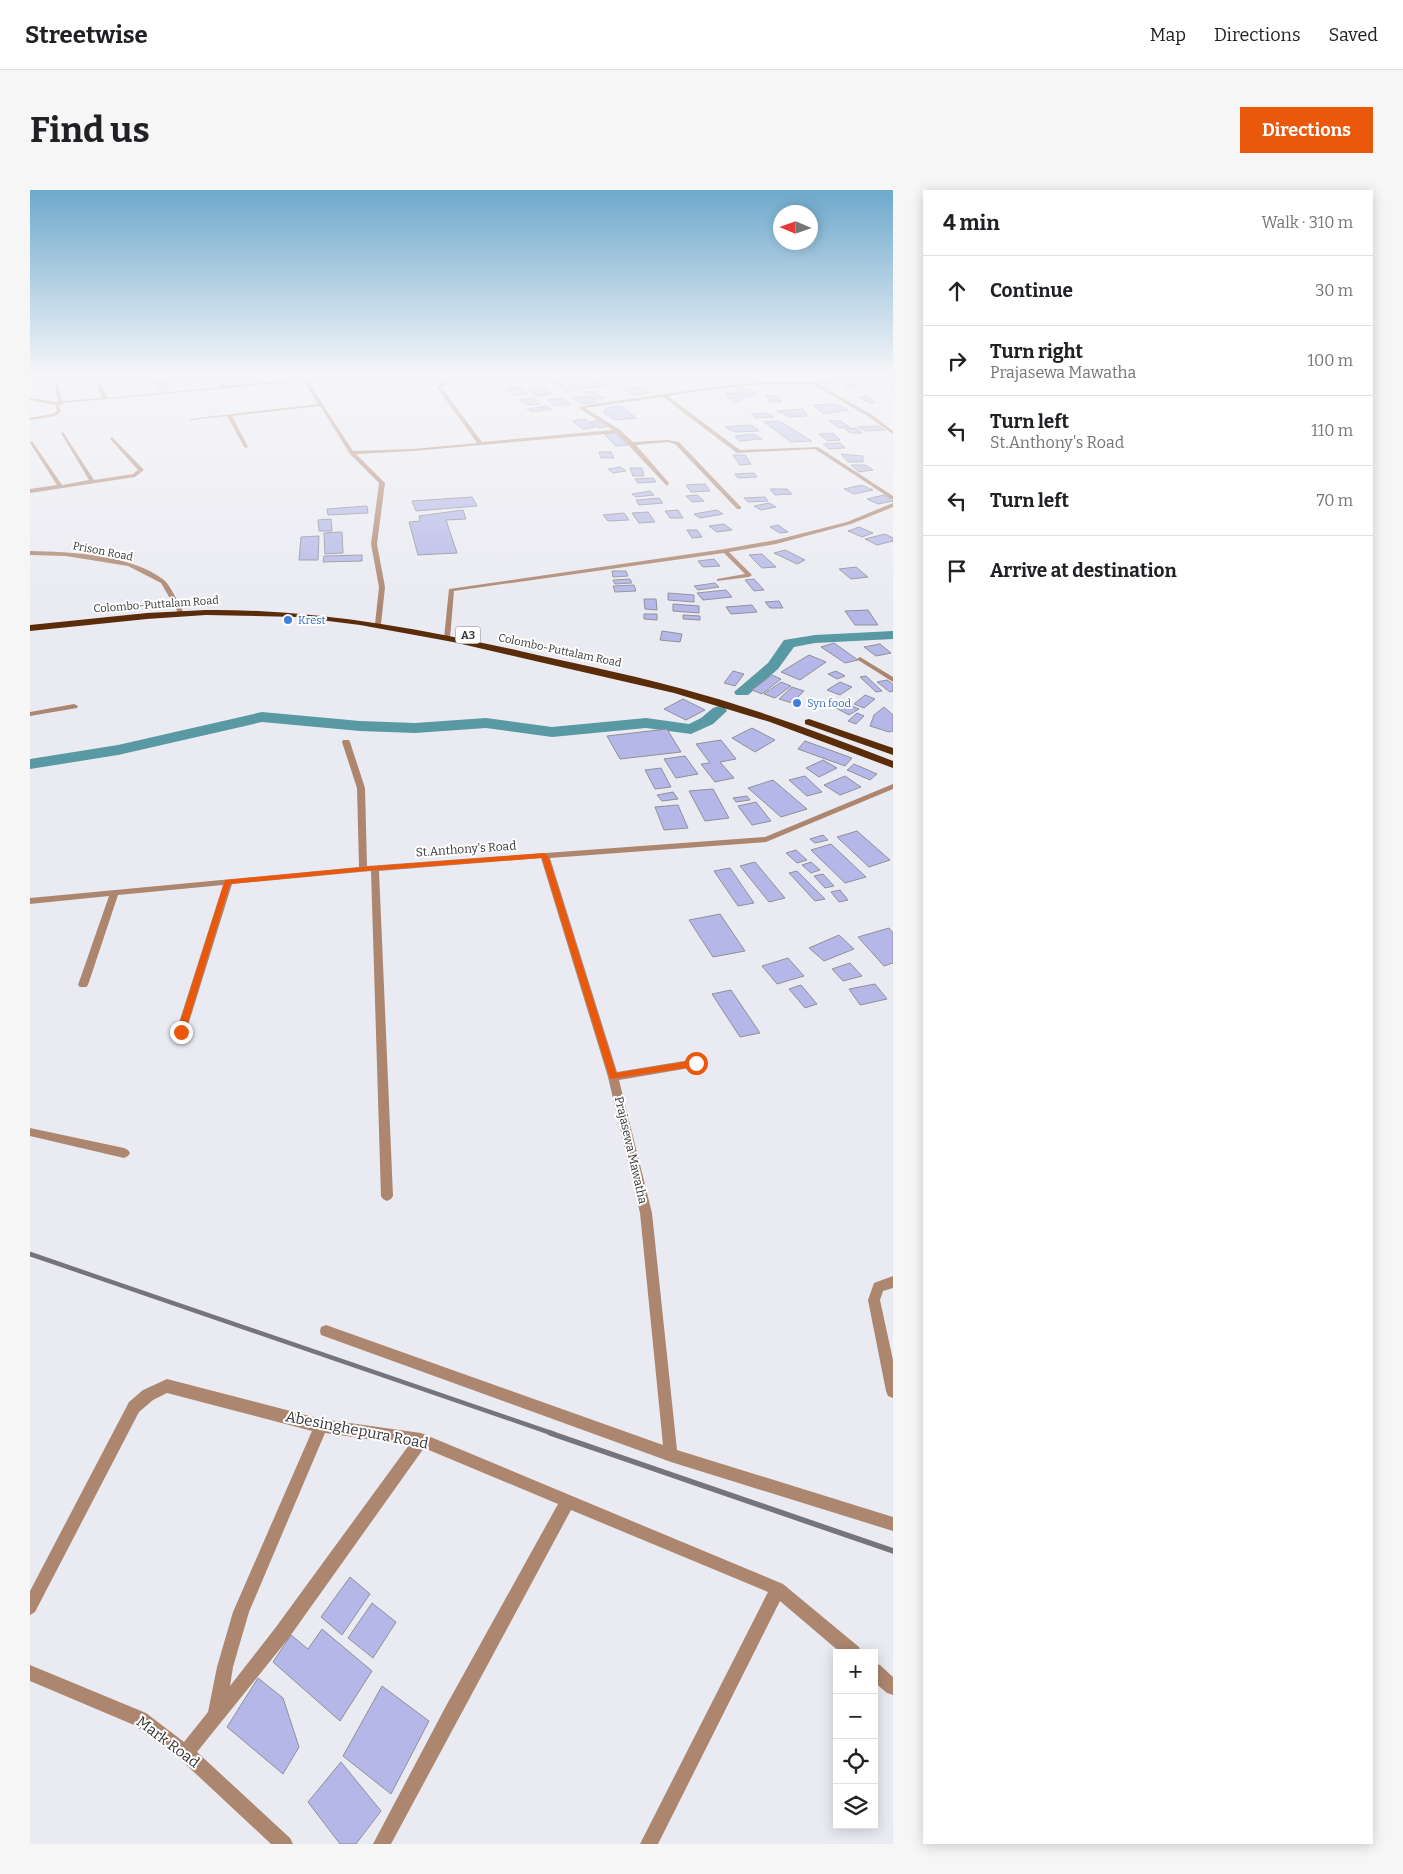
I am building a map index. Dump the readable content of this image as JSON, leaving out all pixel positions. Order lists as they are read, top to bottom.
{
  "streets": {
    "highway": ["Colombo-Puttalam Road", "A3"],
    "street": [
      "Prison Road",
      "St.Anthony's Road",
      "Prajasewa Mawatha",
      "Abesinghepura Road",
      "Mark Road"
    ]
  },
  "crossings": [
    ["Prison Road", "Colombo-Puttalam Road"],
    ["St.Anthony's Road", "Prajasewa Mawatha"]
  ],
  "places": ["Krest", "Syn food"],
  "north": "left",
  "page": {
    "header": "Streetwise",
    "nav": ["Map", "Directions", "Saved"],
    "buttons": "Directions",
    "title": "Find us",
    "heading": ["4 min", "Walk · 310 m"],
    "list": [
      ["Continue", "30 m"],
      ["Turn right", "Prajasewa Mawatha", "100 m"],
      ["Turn left", "St.Anthony's Road", "110 m"],
      ["Turn left", "70 m"],
      "Arrive at destination"
    ],
    "map_buttons": ["+", "−"]
  }
}
